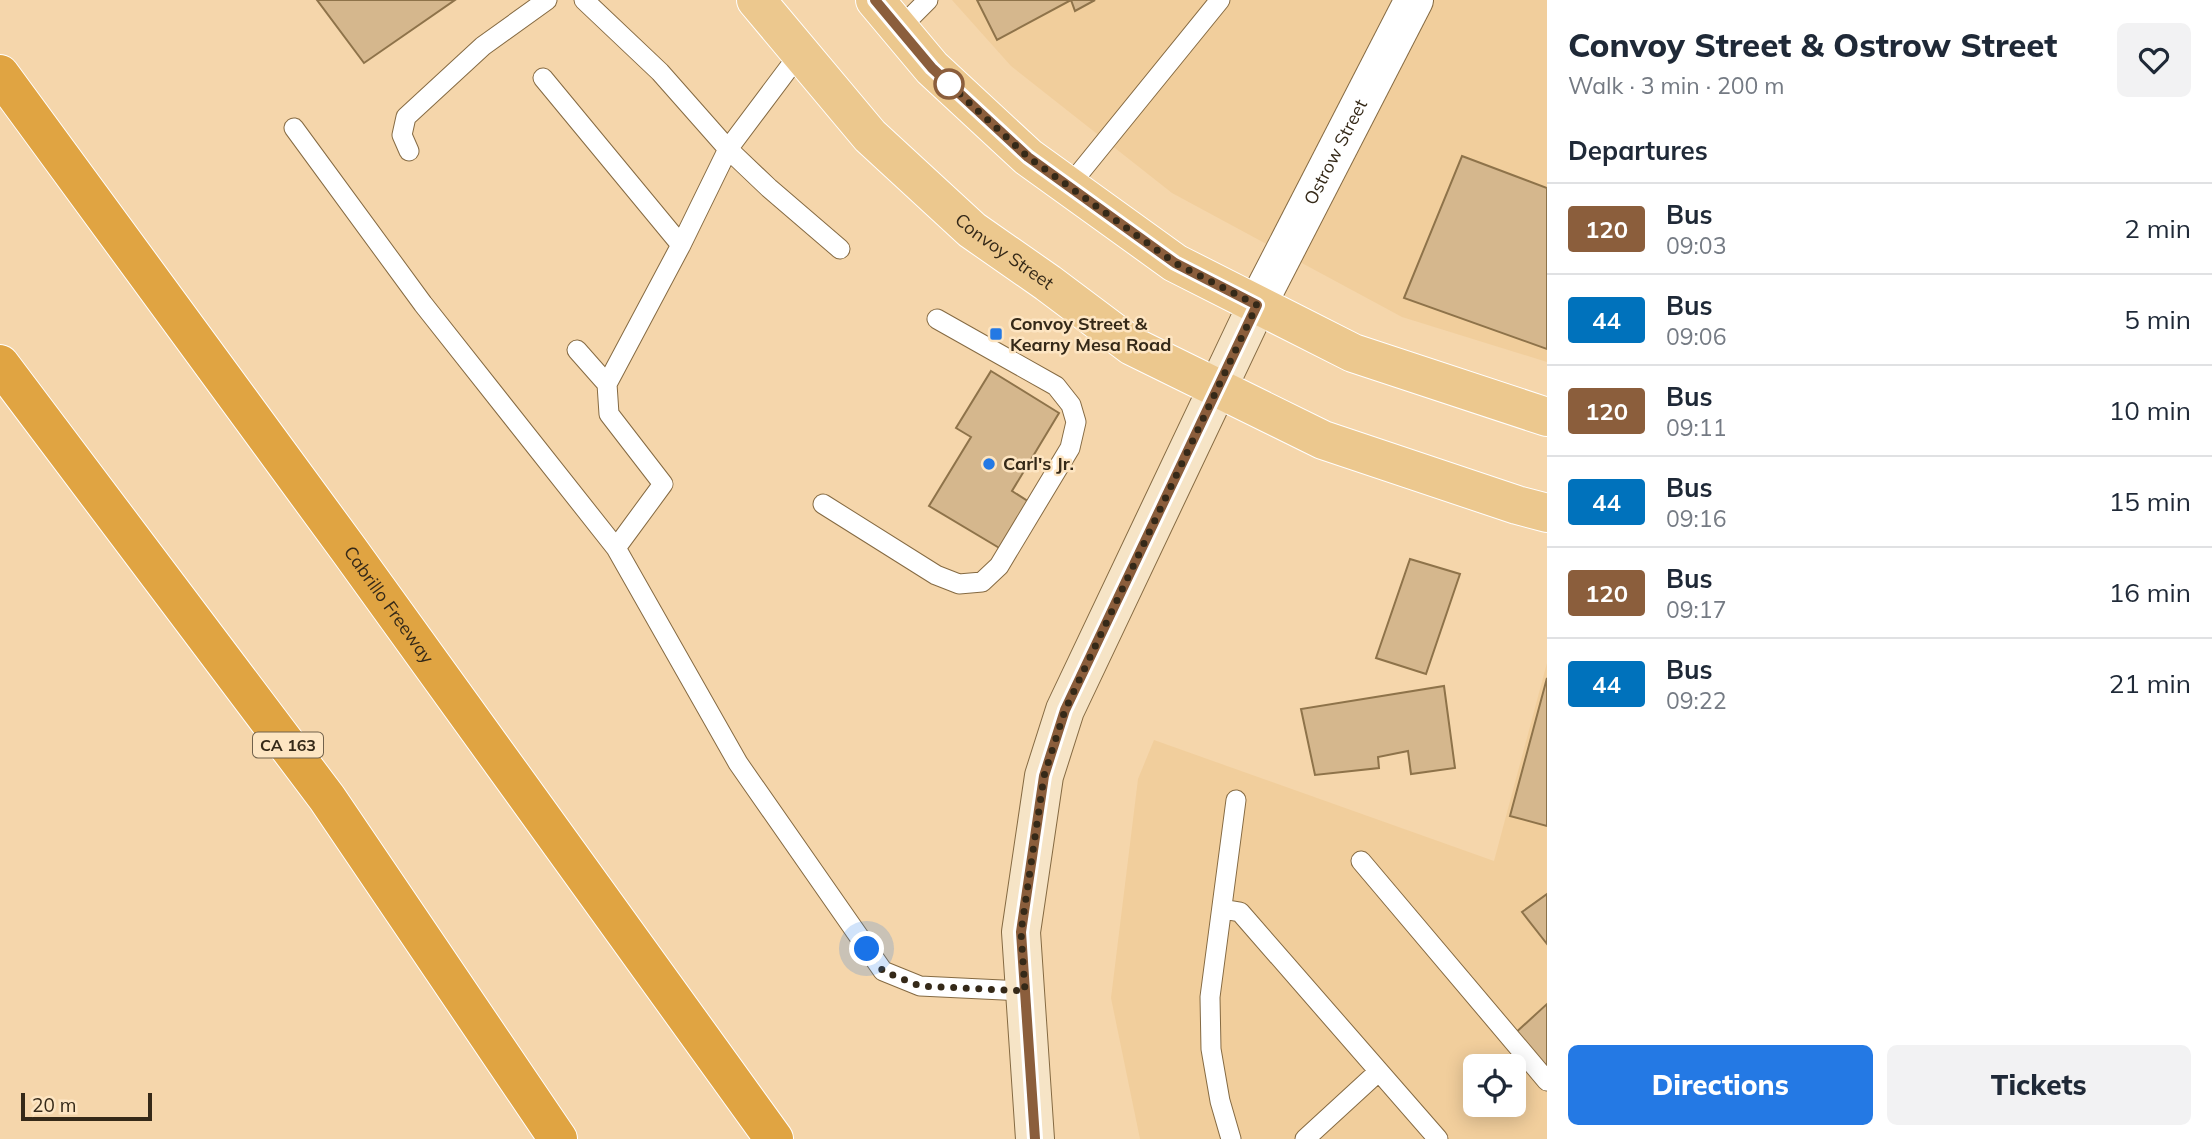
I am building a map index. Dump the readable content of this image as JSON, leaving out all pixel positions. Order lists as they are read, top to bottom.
{
  "streets": {
    "highway": ["Cabrillo Freeway", "CA 163"],
    "main road": ["Convoy Street"],
    "street": ["Ostrow Street"]
  },
  "places": {
    "transit": ["Convoy Street & Kearny Mesa Road"],
    "other": ["Carl's Jr."]
  },
  "lines": ["bus line 120"],
  "scale_bar": "20 m",
  "page": {
    "heading": [
      ["Convoy Street & Ostrow Street", "Walk · 3 min · 200 m"],
      "Departures"
    ],
    "list": [
      {
        "mark": "120",
        "name": "Bus",
        "note": "09:03",
        "value": "2 min"
      },
      {
        "mark": "44",
        "name": "Bus",
        "note": "09:06",
        "value": "5 min"
      },
      {
        "mark": "120",
        "name": "Bus",
        "note": "09:11",
        "value": "10 min"
      },
      {
        "mark": "44",
        "name": "Bus",
        "note": "09:16",
        "value": "15 min"
      },
      {
        "mark": "120",
        "name": "Bus",
        "note": "09:17",
        "value": "16 min"
      },
      {
        "mark": "44",
        "name": "Bus",
        "note": "09:22",
        "value": "21 min"
      }
    ],
    "buttons": ["Directions", "Tickets"],
    "scale": "20 m"
  }
}
